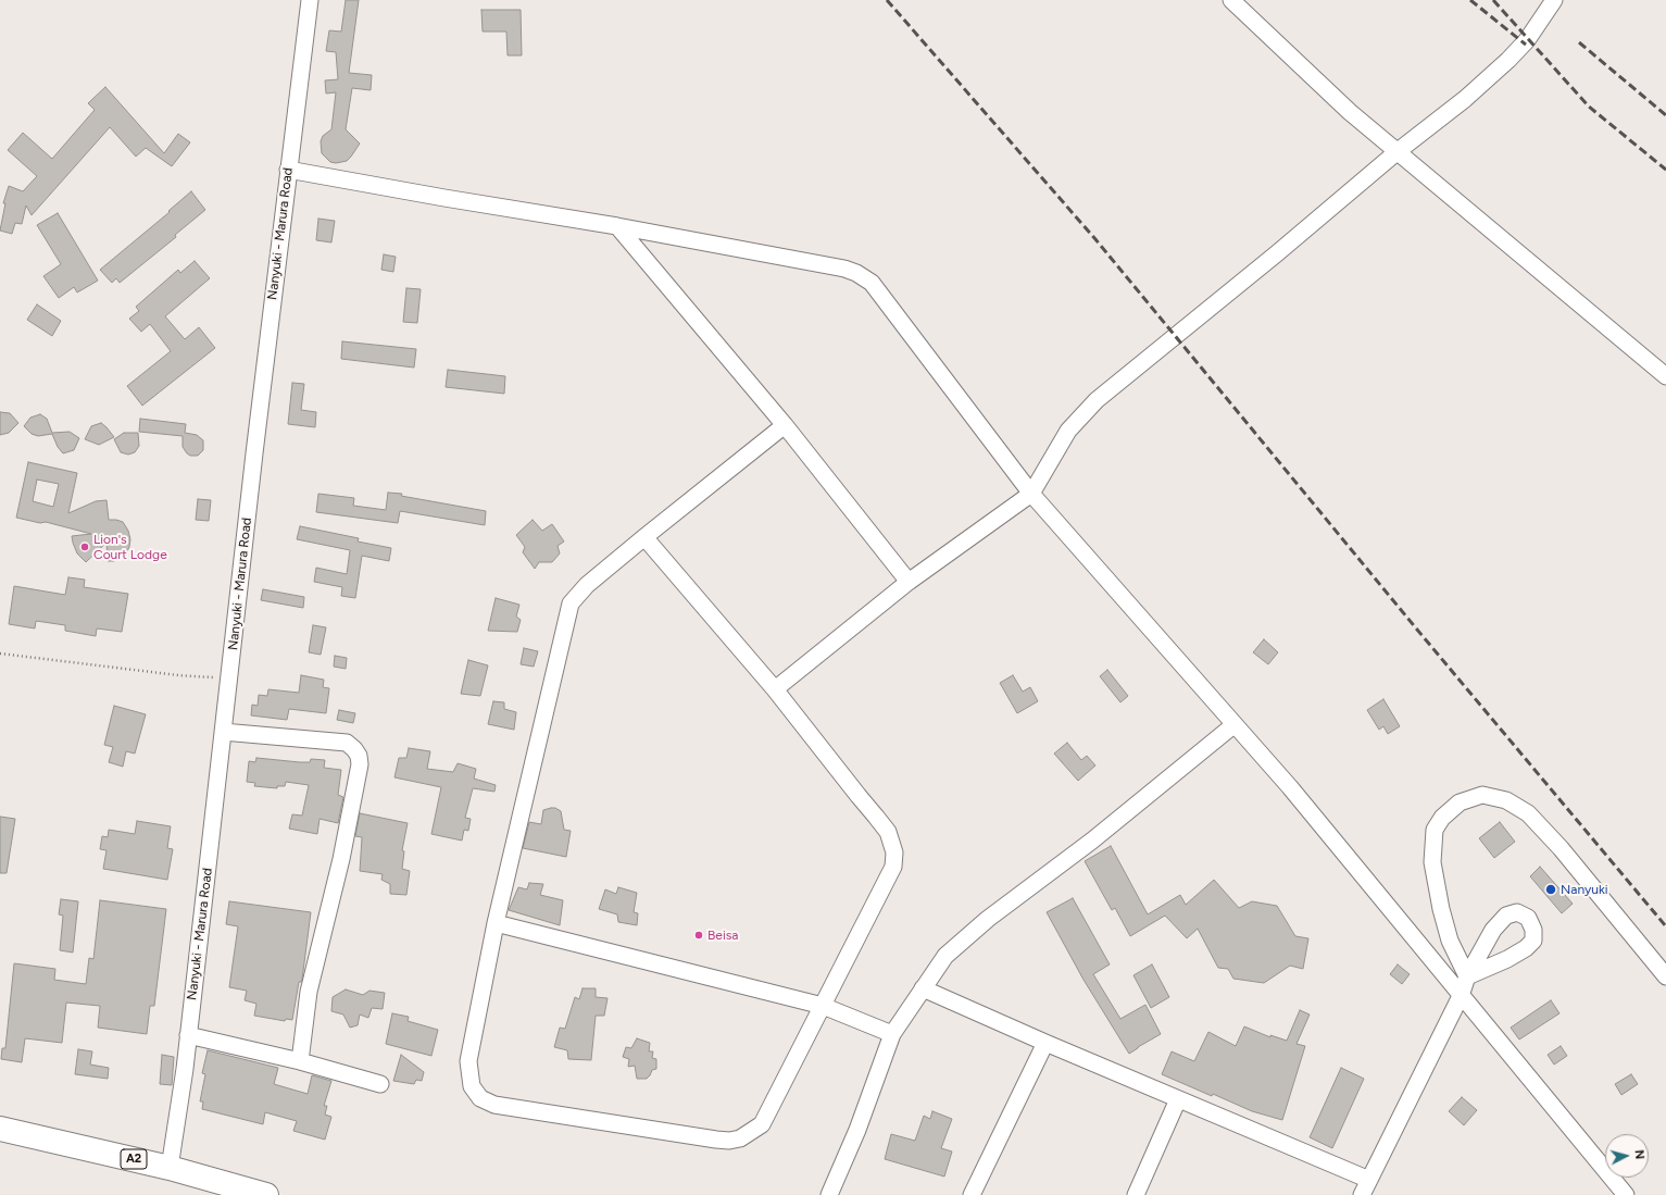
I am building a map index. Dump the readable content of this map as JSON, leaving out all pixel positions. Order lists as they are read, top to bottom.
{
  "streets": {
    "highway": ["A2"],
    "street": ["Nanyuki - Marura Road"]
  },
  "crossings": [
    ["Nanyuki - Marura Road", "A2"]
  ],
  "places": ["Lion's Court Lodge", "Nanyuki", "Beisa"],
  "north": "right"
}
